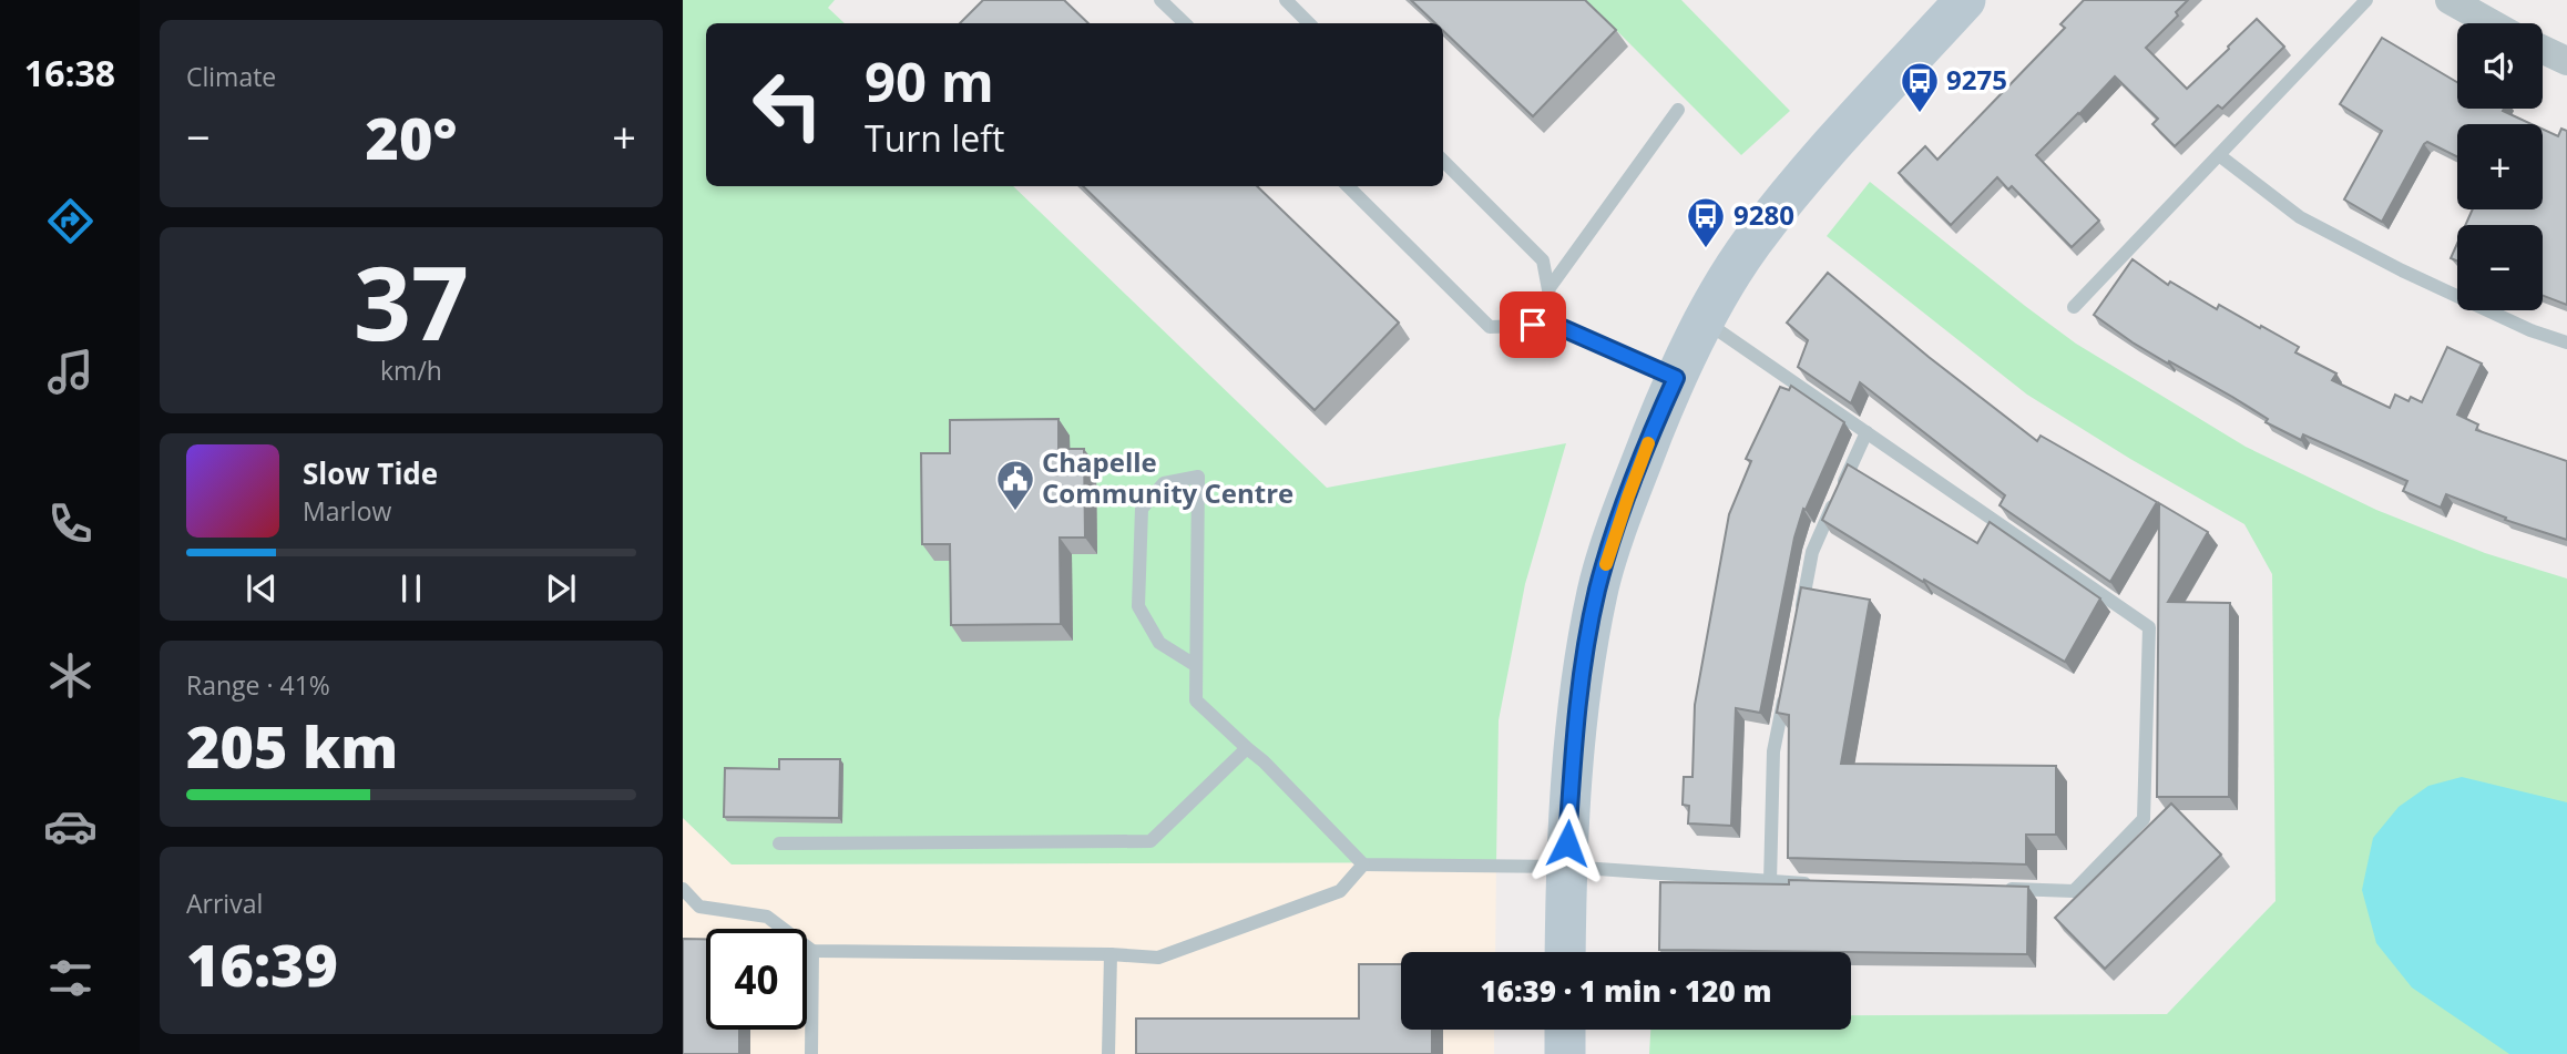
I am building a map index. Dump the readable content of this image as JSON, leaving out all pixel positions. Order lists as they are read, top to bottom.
{
  "places": {
    "bus stop": ["9275", "9280"],
    "public building": ["Chapelle Community Centre"]
  },
  "page": {
    "tabs": "16:38",
    "tile": [
      "Climate",
      ["37", "km/h"],
      ["Range · 41%", "205 km"],
      ["Arrival", "16:39"]
    ],
    "map_buttons": ["+", "−"],
    "turn": ["90 m", "Turn left"],
    "heat": ["−", "20°", "+"],
    "song": ["Slow Tide", "Marlow"],
    "limit": "40",
    "trip": "16:39 · 1 min · 120 m"
  }
}
